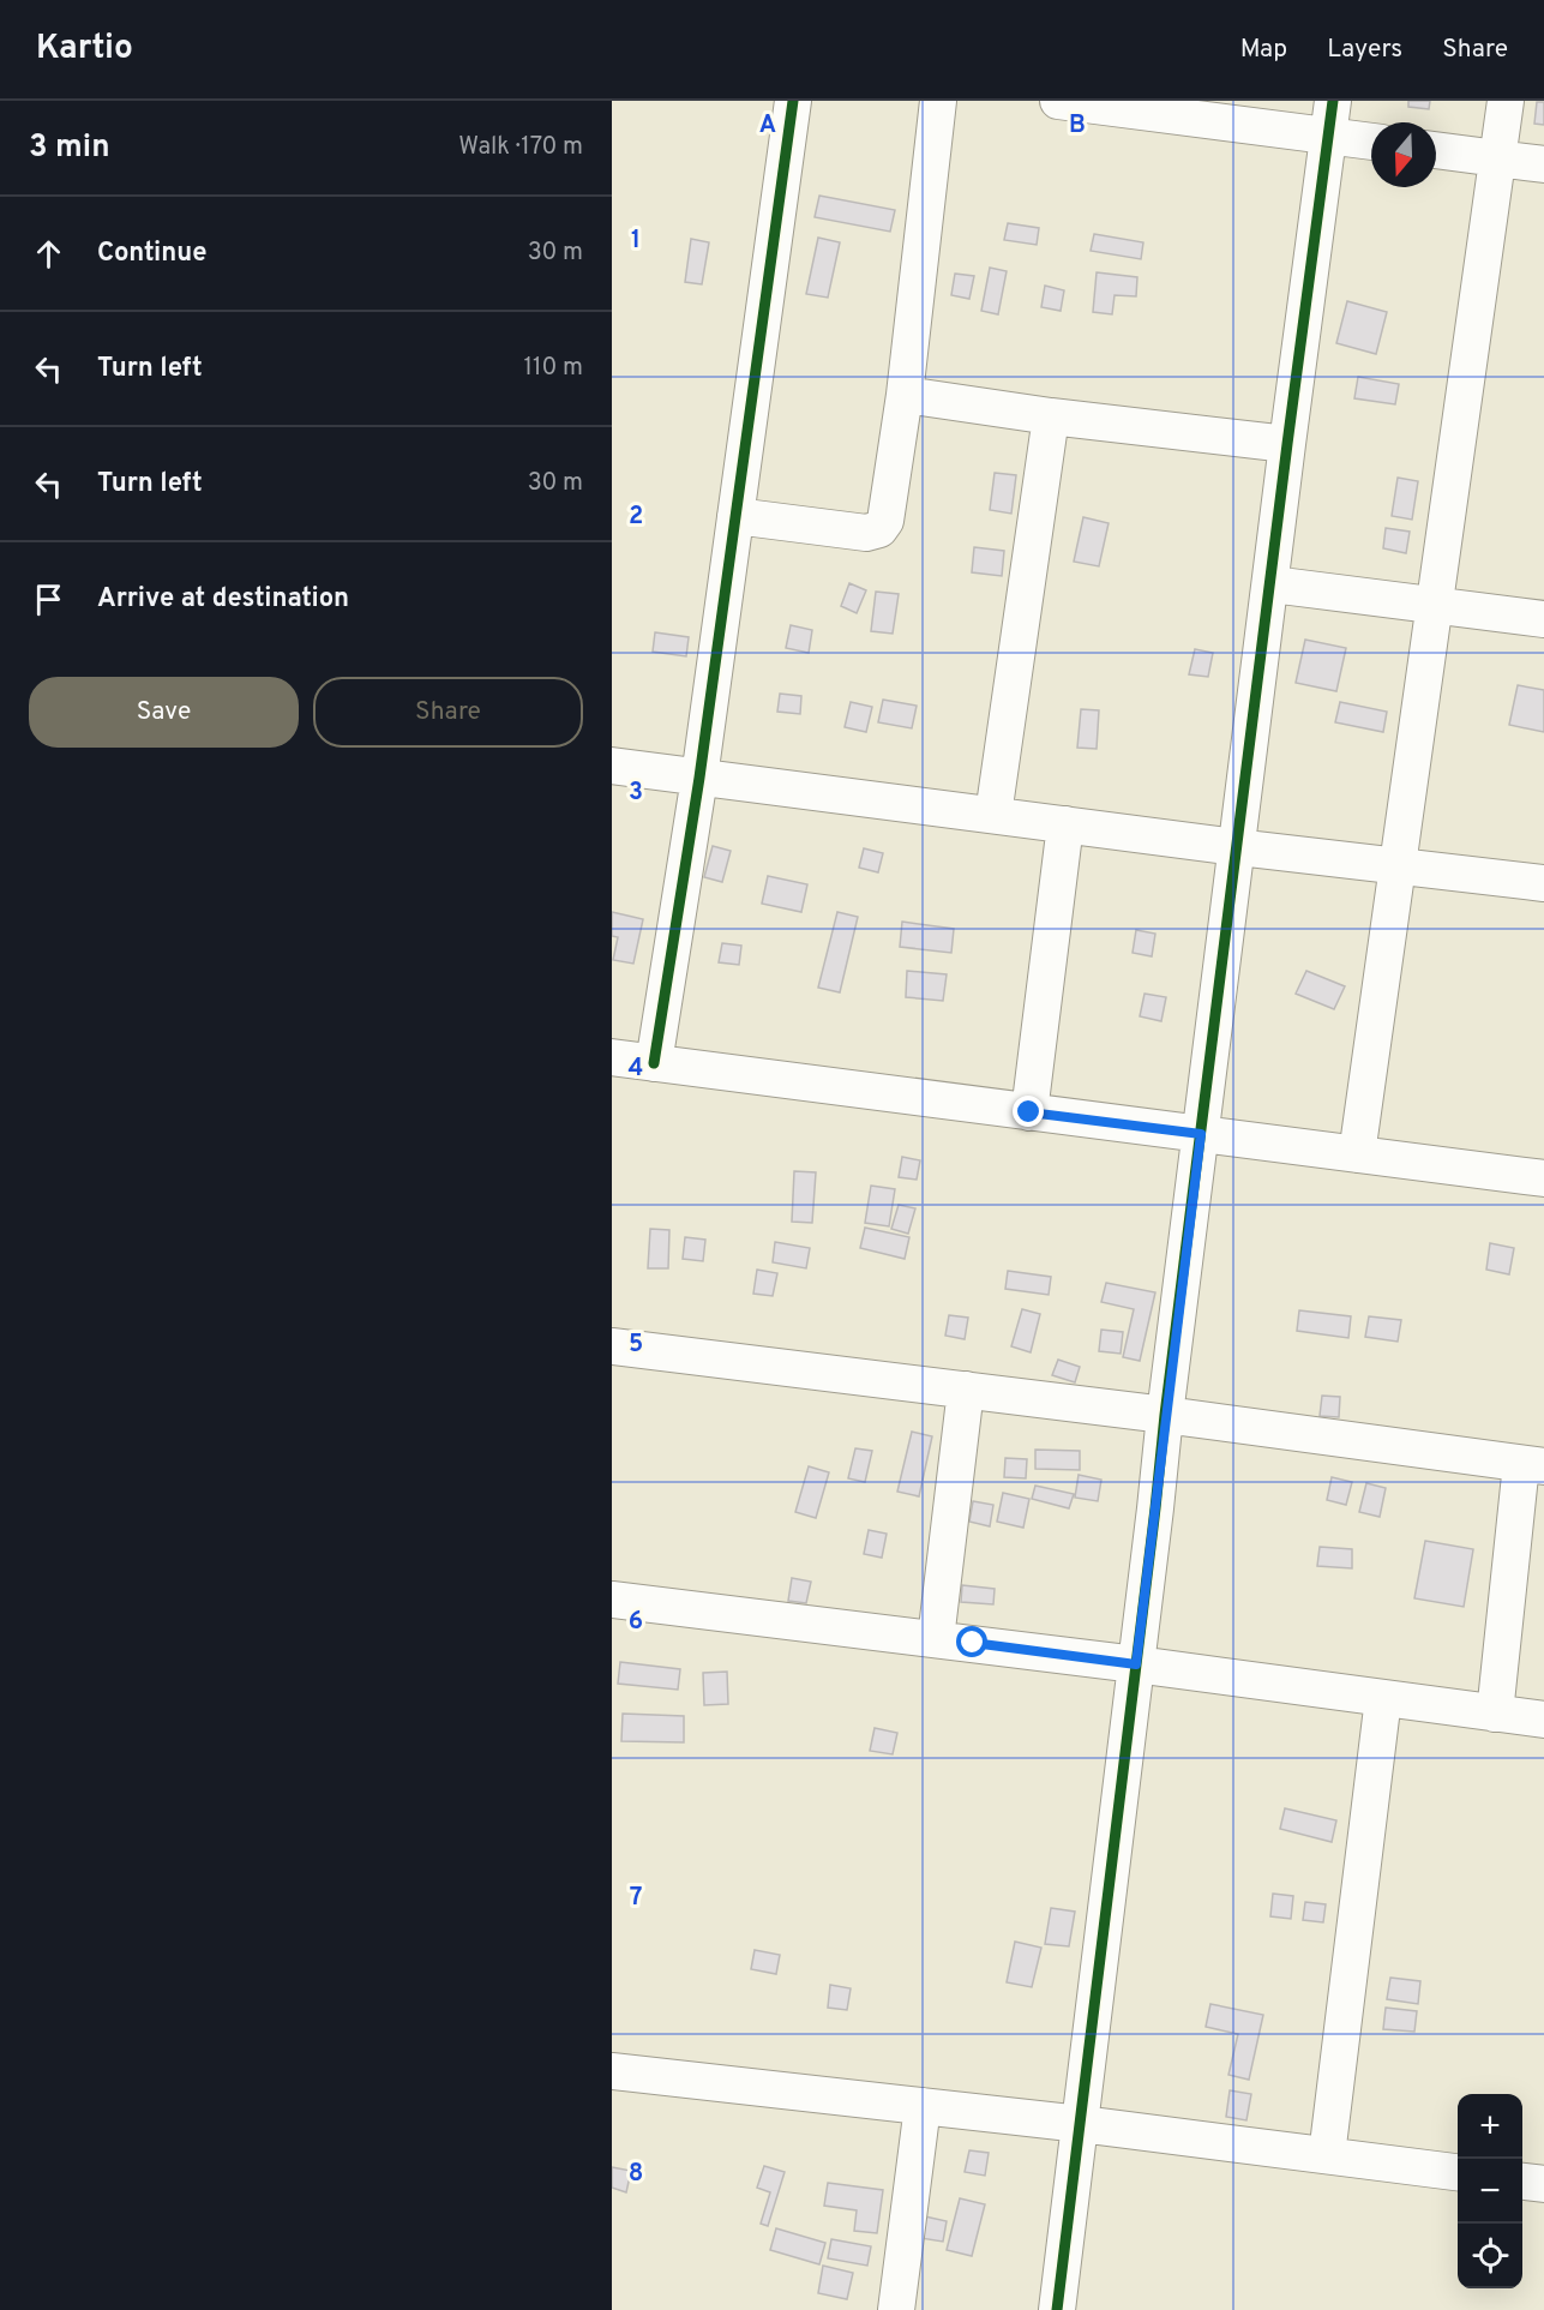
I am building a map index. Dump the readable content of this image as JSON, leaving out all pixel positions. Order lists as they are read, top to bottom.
{
  "north": "bottom",
  "page": {
    "header": "Kartio",
    "nav": ["Map", "Layers", "Share"],
    "heading": ["3 min", "Walk · 170 m"],
    "list": [
      ["Continue", "30 m"],
      ["Turn left", "110 m"],
      ["Turn left", "30 m"],
      "Arrive at destination"
    ],
    "buttons": ["Save", "Share"],
    "map_buttons": ["+", "−"]
  },
  "grid": {
    "columns": ["A", "B"],
    "rows": [
      "1",
      "2",
      "3",
      "4",
      "5",
      "6",
      "7",
      "8"
    ]
  }
}
